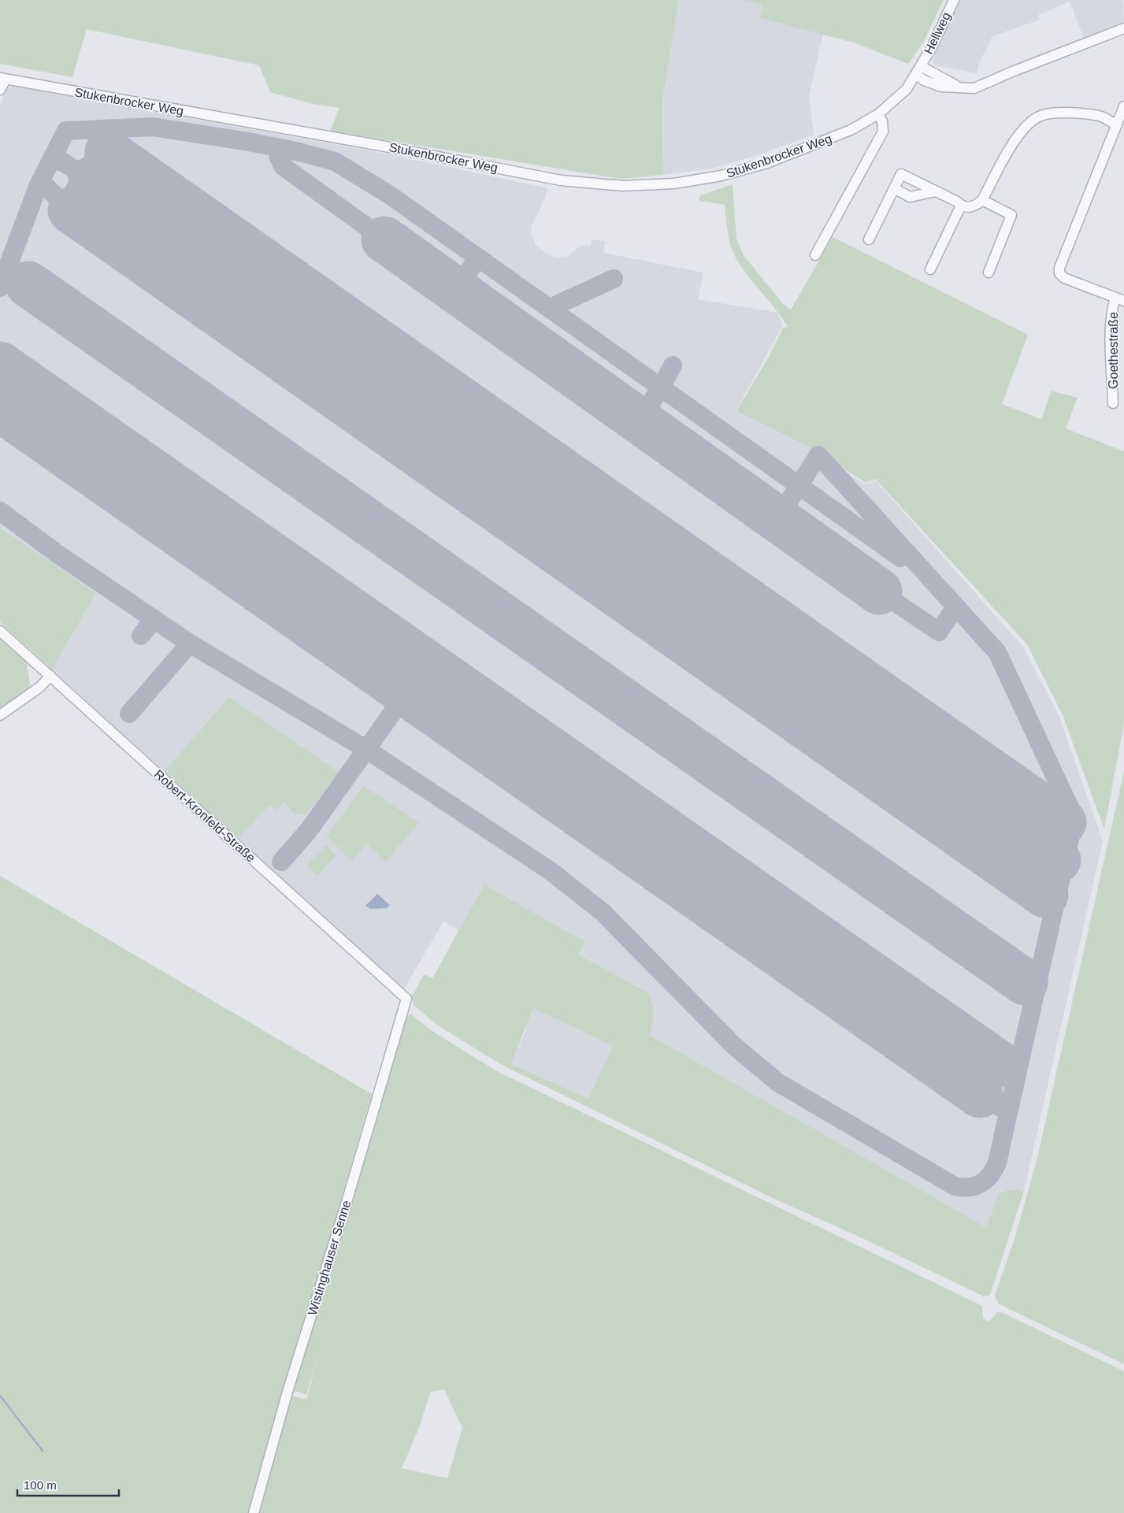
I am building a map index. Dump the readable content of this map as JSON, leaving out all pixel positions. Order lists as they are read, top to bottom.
{
  "streets": {
    "street": [
      "Hellweg",
      "Stukenbrocker Weg",
      "Goethestraße",
      "Robert-Kronfeld-Straße",
      "Wistinghauser Senne"
    ]
  },
  "crossings": [
    ["Hellweg", "Stukenbrocker Weg"],
    ["Robert-Kronfeld-Straße", "Wistinghauser Senne"]
  ],
  "scale_bar": "100 m"
}
